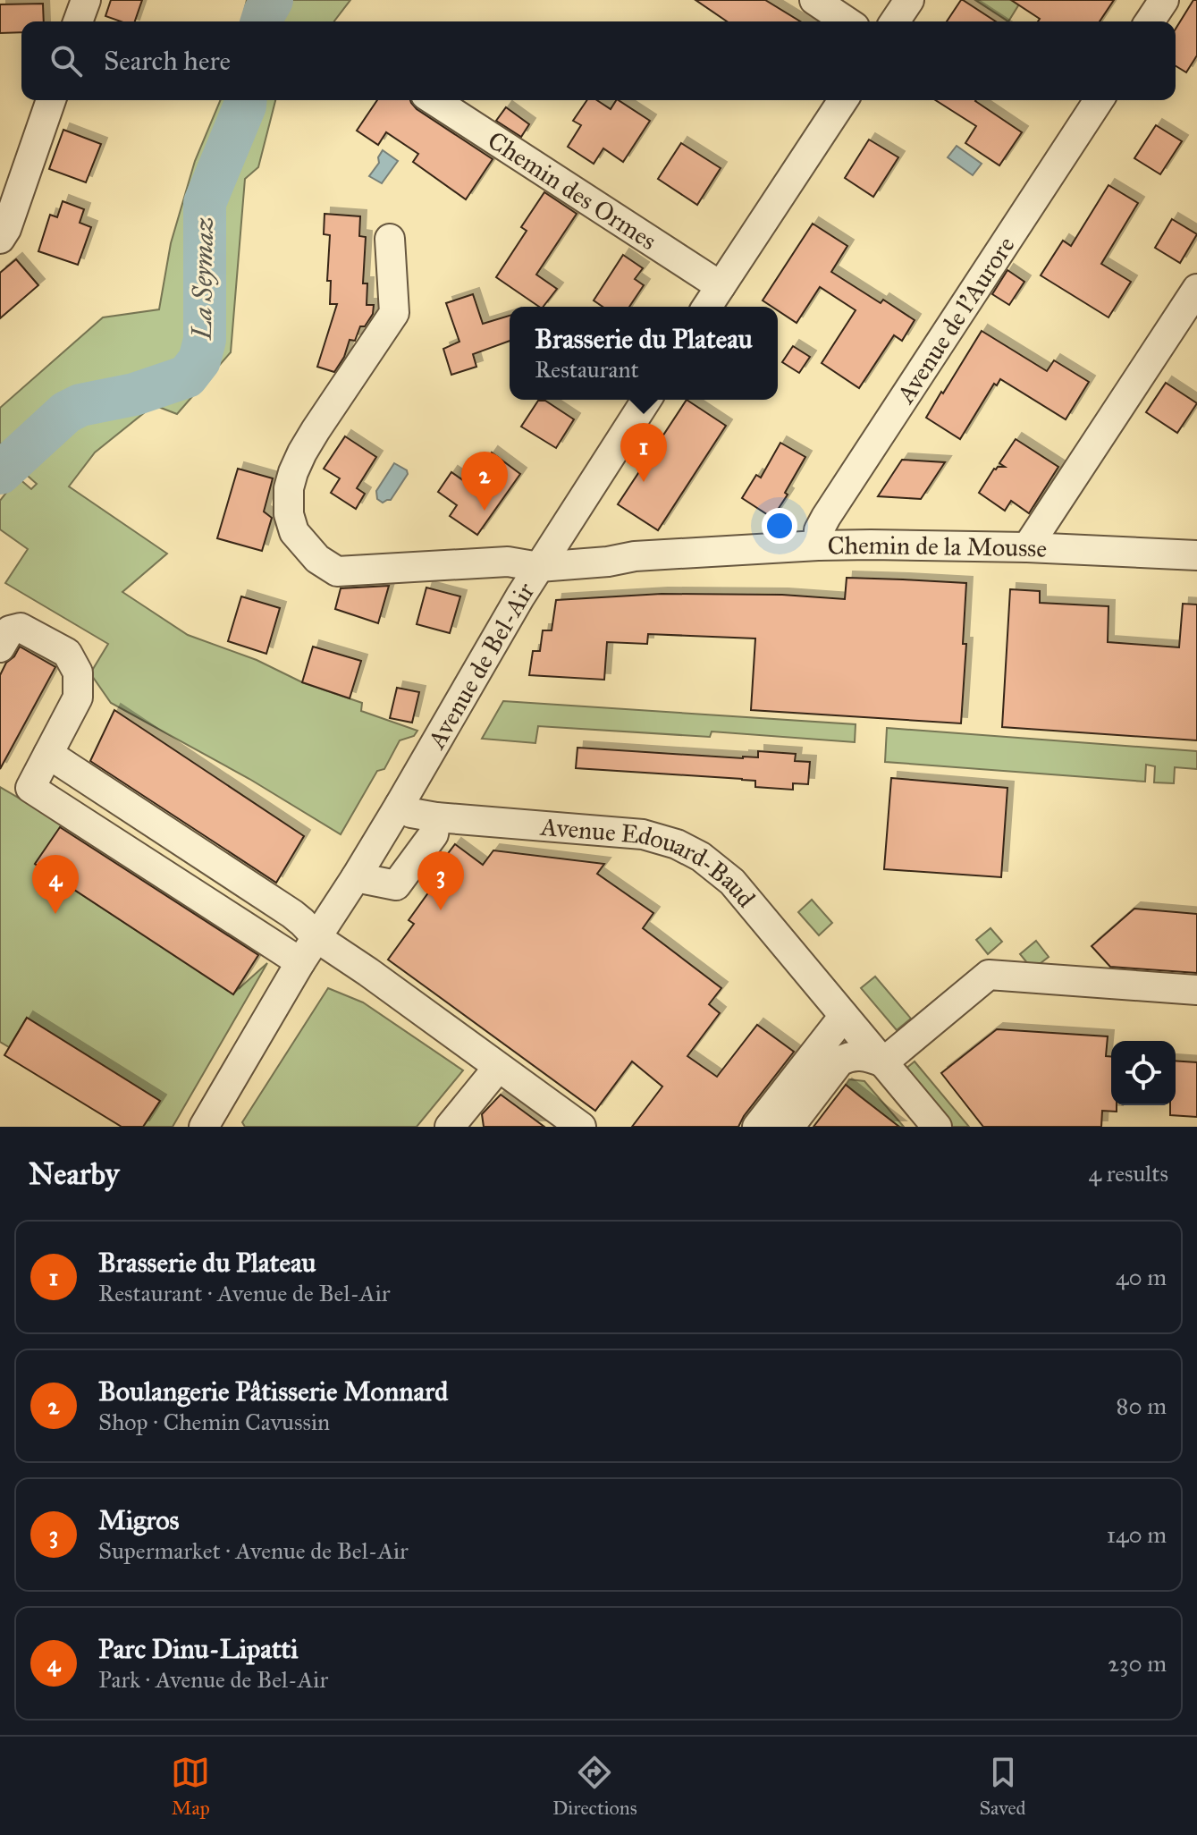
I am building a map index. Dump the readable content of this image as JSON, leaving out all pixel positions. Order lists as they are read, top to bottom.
{
  "streets": {
    "street": [
      "Chemin des Ormes",
      "Avenue de l'Aurore",
      "Chemin de la Mousse",
      "Avenue de Bel-Air",
      "Avenue Edouard-Baud"
    ]
  },
  "crossings": [
    ["Avenue de l'Aurore", "Chemin de la Mousse"],
    ["Chemin de la Mousse", "Avenue de Bel-Air"],
    ["Avenue de Bel-Air", "Avenue Edouard-Baud"]
  ],
  "water": ["La Seymaz"],
  "page": {
    "search": "Search here",
    "popup": ["Brasserie du Plateau", "Restaurant"],
    "pins": [
      "1",
      "2",
      "3",
      "4"
    ],
    "heading": ["Nearby", "4 results"],
    "list": [
      {
        "mark": "1",
        "name": "Brasserie du Plateau",
        "note": "Restaurant · Avenue de Bel-Air",
        "value": "40 m"
      },
      {
        "mark": "2",
        "name": "Boulangerie Pâtisserie Monnard",
        "note": "Shop · Chemin Cavussin",
        "value": "80 m"
      },
      {
        "mark": "3",
        "name": "Migros",
        "note": "Supermarket · Avenue de Bel-Air",
        "value": "140 m"
      },
      {
        "mark": "4",
        "name": "Parc Dinu-Lipatti",
        "note": "Park · Avenue de Bel-Air",
        "value": "230 m"
      }
    ],
    "nav": ["Map", "Directions", "Saved"]
  }
}
